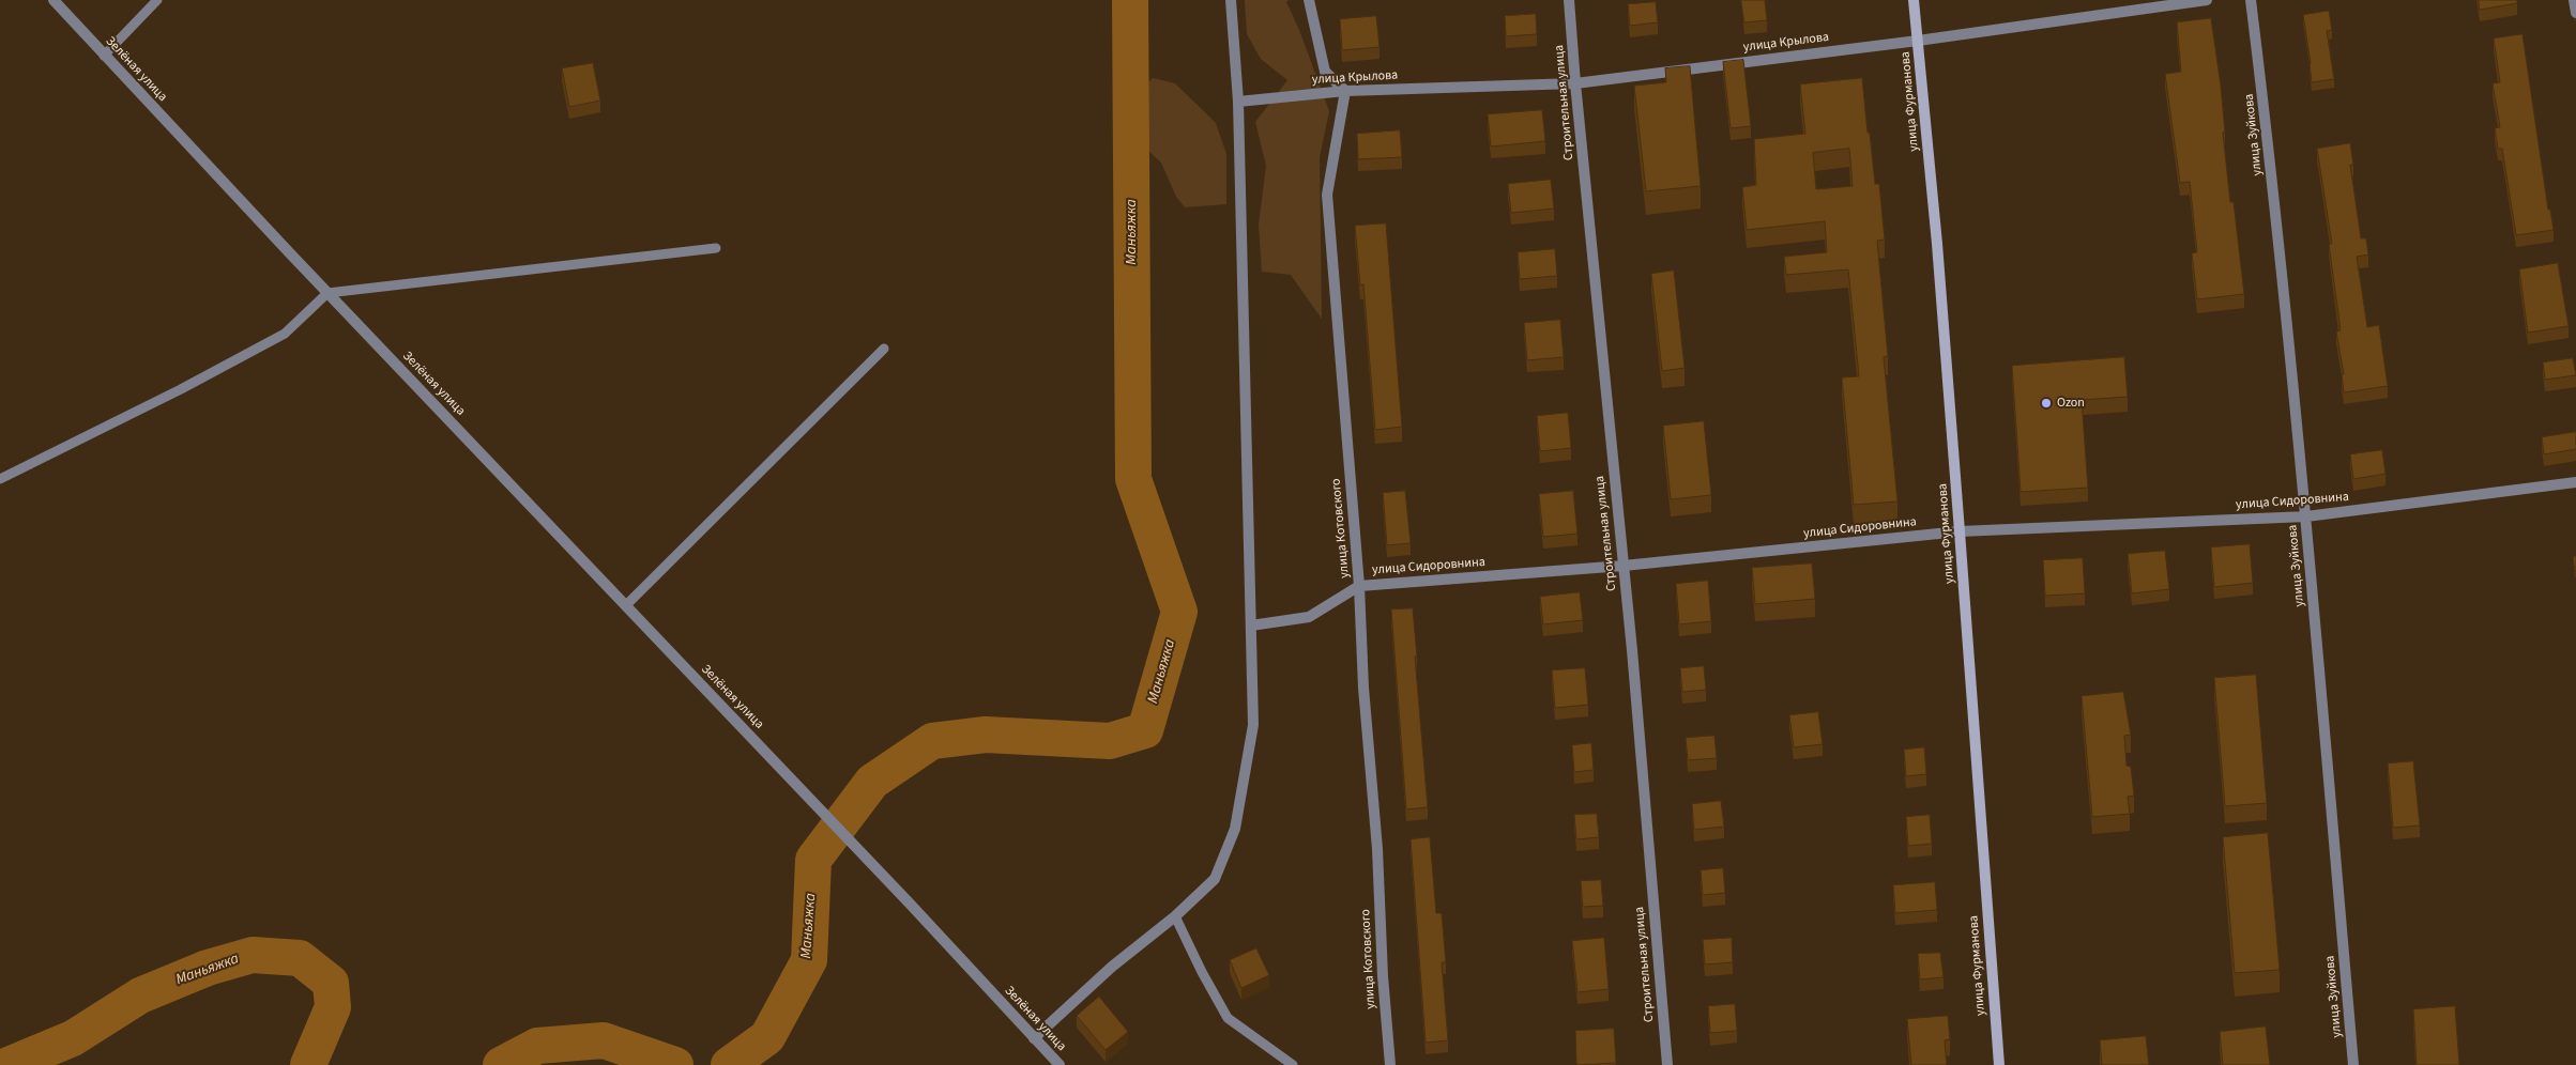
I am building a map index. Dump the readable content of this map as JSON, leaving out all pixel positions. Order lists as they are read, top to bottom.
{
  "streets": {
    "main road": ["улица Фурманова"],
    "street": [
      "улица Крылова",
      "Зелёная улица",
      "Строительная улица",
      "улица Зуйкова",
      "улица Сидоровнина",
      "улица Котовского"
    ]
  },
  "crossings": [
    ["улица Крылова", "улица Фурманова"],
    ["улица Крылова", "Строительная улица"],
    ["улица Крылова", "улица Котовского"],
    ["улица Фурманова", "улица Сидоровнина"],
    ["Строительная улица", "улица Сидоровнина"],
    ["улица Зуйкова", "улица Сидоровнина"],
    ["улица Сидоровнина", "улица Котовского"]
  ],
  "water": ["Маньяжка"],
  "places": ["Ozon"]
}
